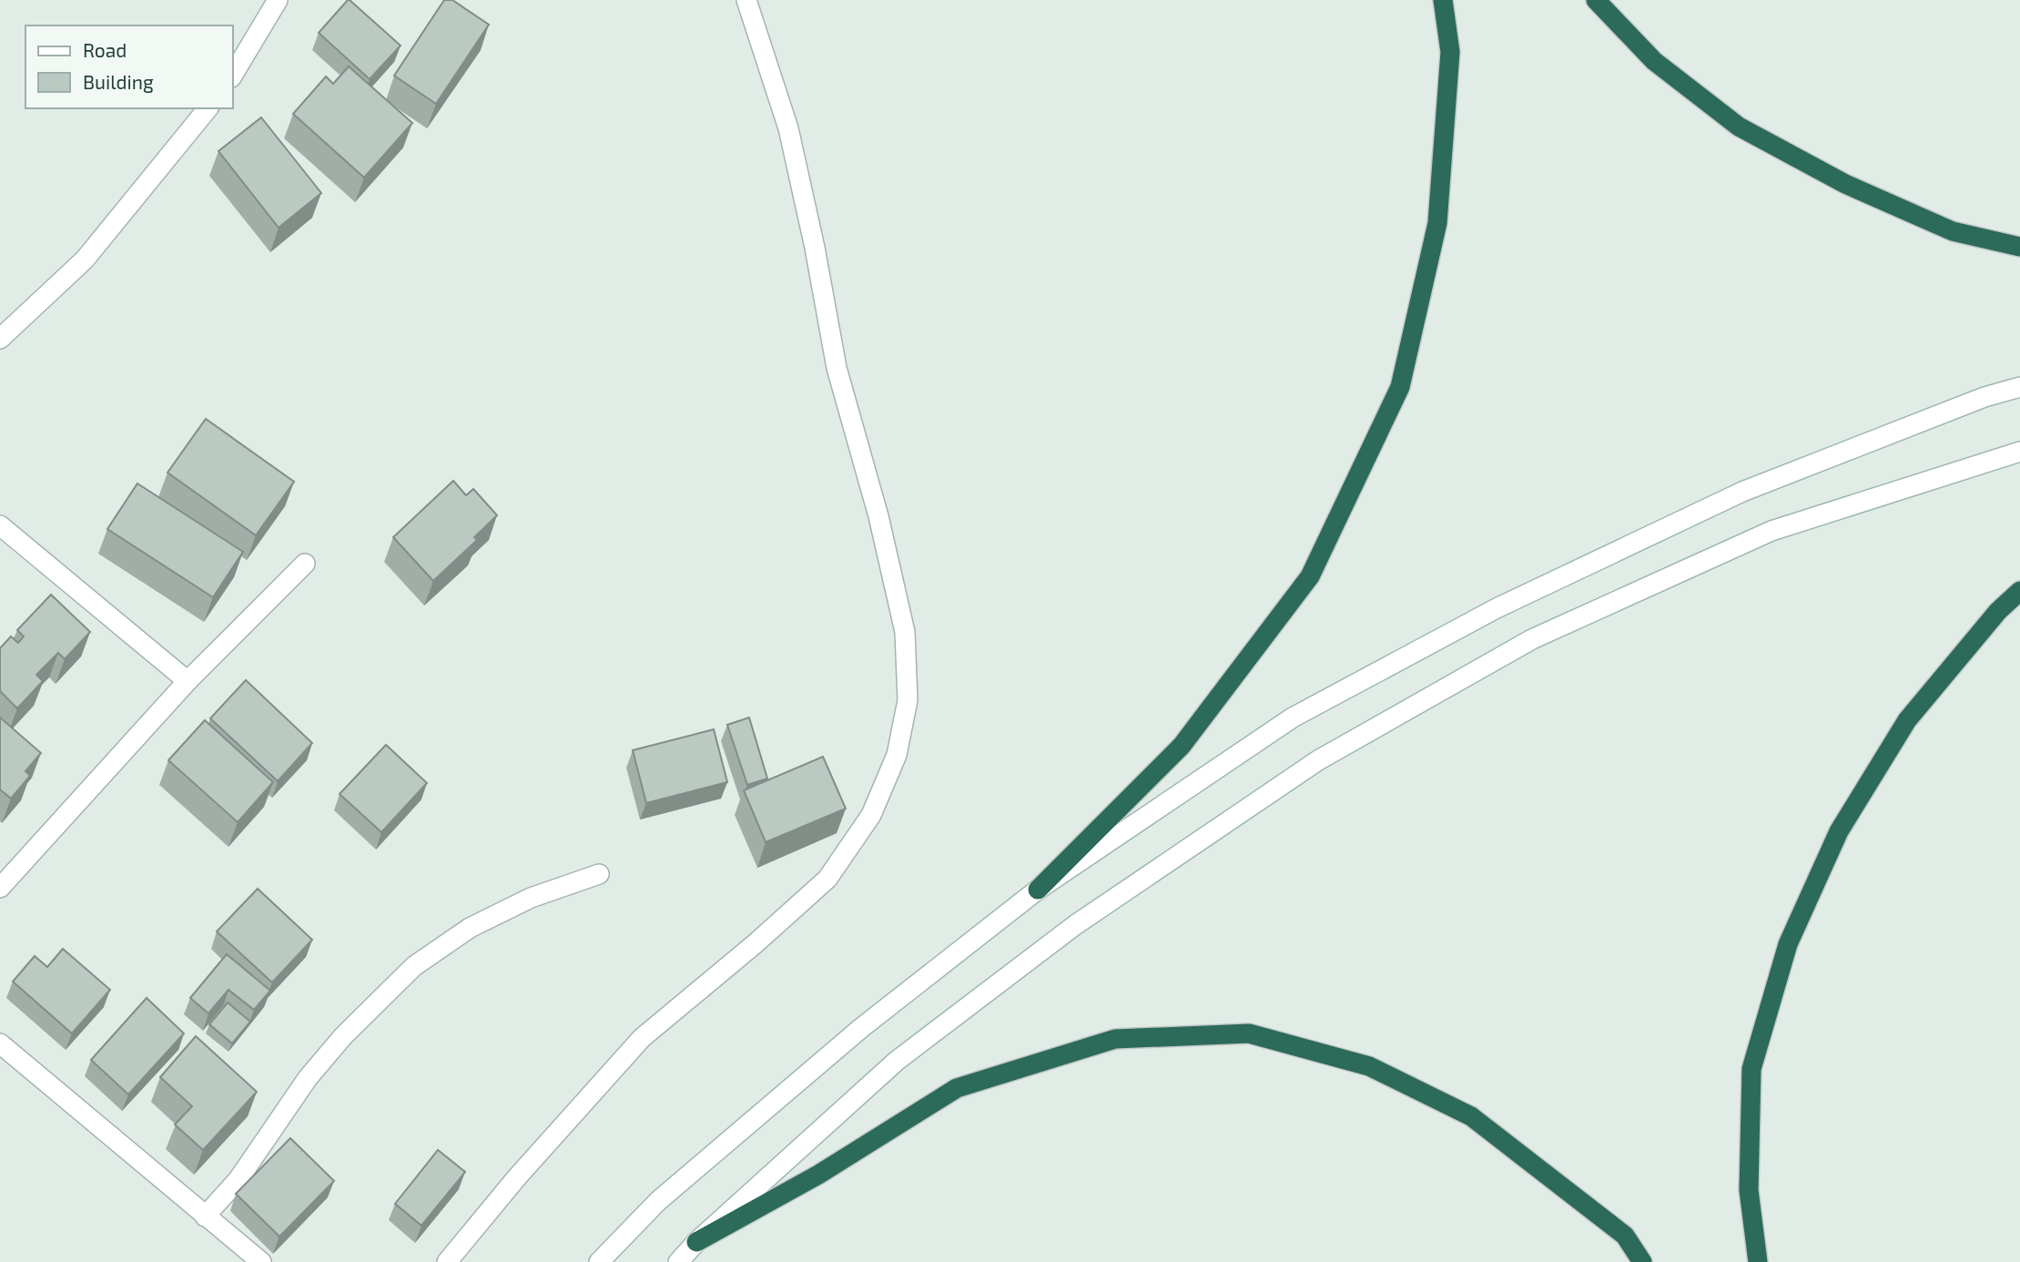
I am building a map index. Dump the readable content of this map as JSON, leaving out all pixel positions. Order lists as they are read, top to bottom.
{
  "legend": ["Road", "Building"]
}
